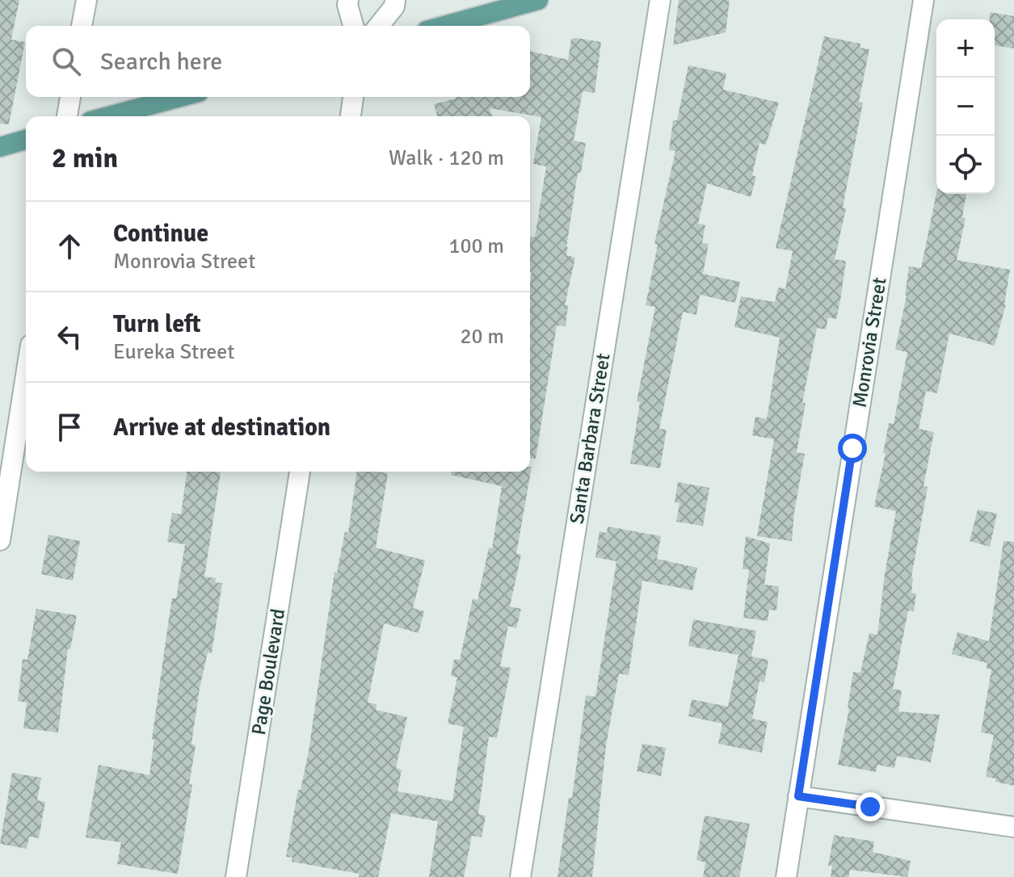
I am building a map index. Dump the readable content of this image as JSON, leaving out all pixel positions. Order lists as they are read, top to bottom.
{
  "streets": {
    "street": ["Monrovia Street", "Santa Barbara Street", "Page Boulevard"]
  },
  "page": {
    "map_buttons": ["+", "−"],
    "search": "Search here",
    "heading": ["2 min", "Walk · 120 m"],
    "list": [
      ["Continue", "Monrovia Street", "100 m"],
      ["Turn left", "Eureka Street", "20 m"],
      "Arrive at destination"
    ]
  }
}
